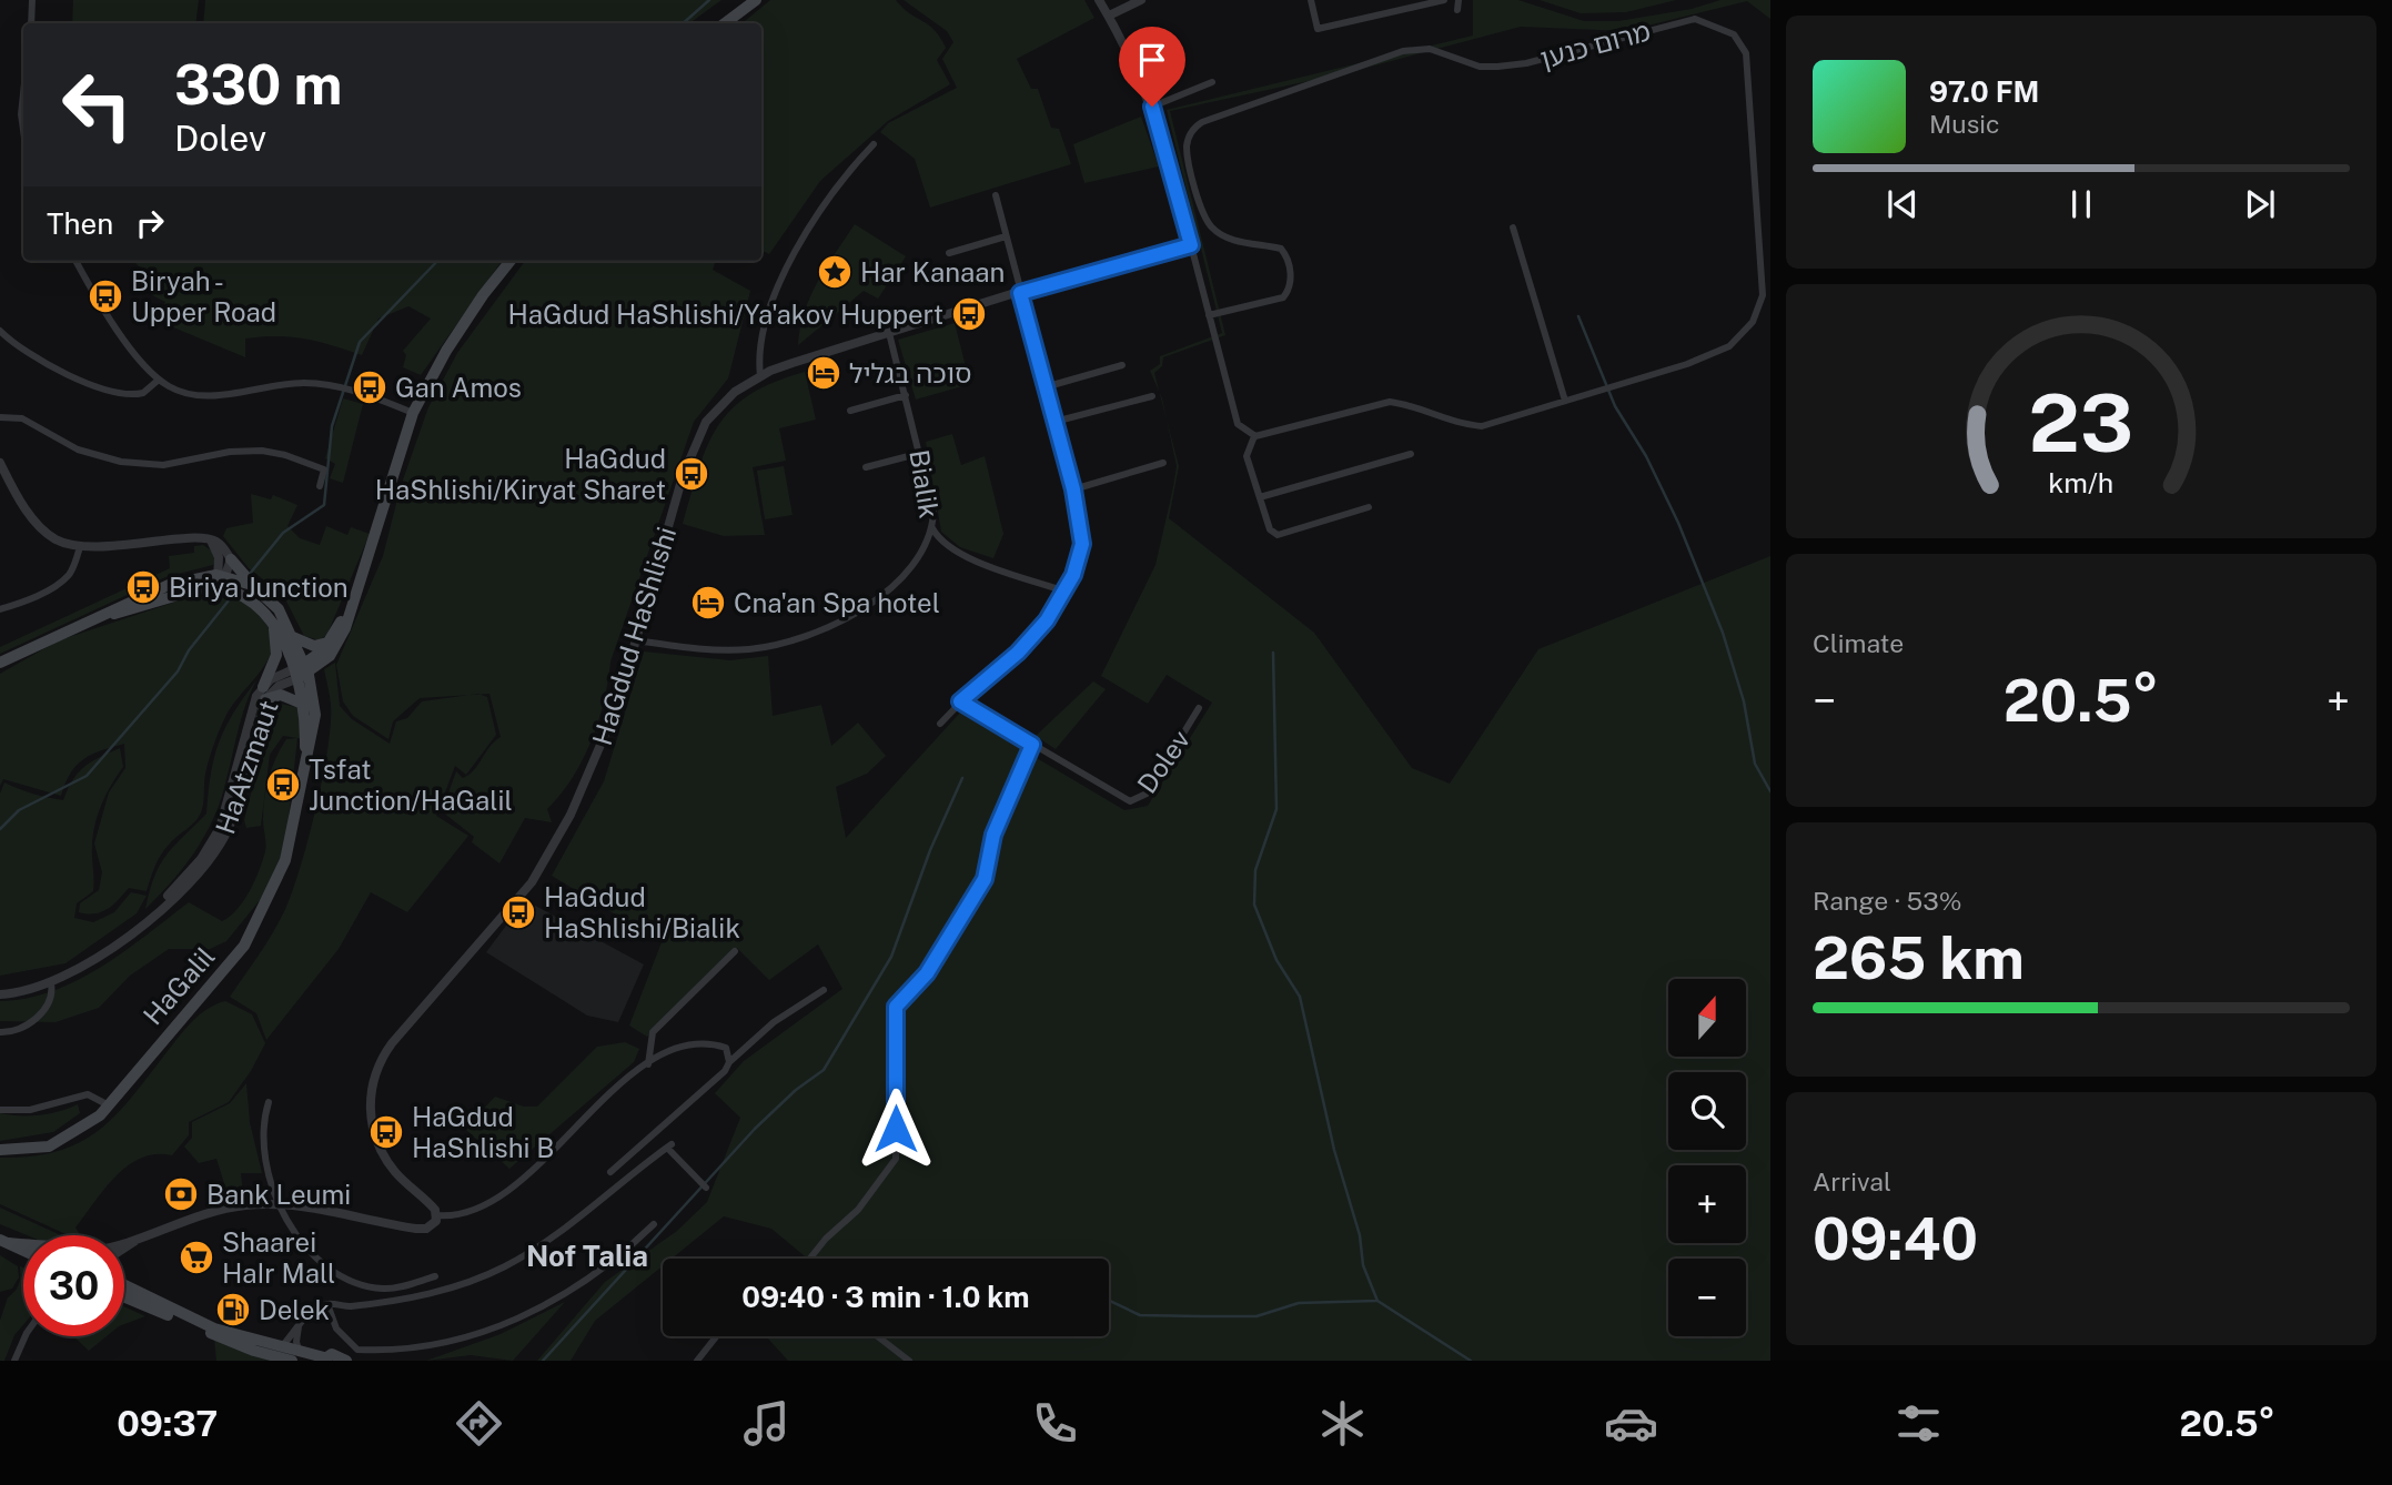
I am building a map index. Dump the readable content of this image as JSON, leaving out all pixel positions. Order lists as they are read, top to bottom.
{
  "streets": {
    "main road": ["HaGalil"],
    "street": [
      "מרום כנען",
      "Bialik",
      "HaGdud HaShlishi",
      "Dolev",
      "HaAtzmaut"
    ]
  },
  "crossings": [
    ["Bialik", "HaGdud HaShlishi"],
    ["HaAtzmaut", "HaGalil"]
  ],
  "districts": ["Nof Talia"],
  "places": {
    "place": ["Har Kanaan"],
    "bus stop": [
      "Biryah - Upper Road",
      "HaGdud HaShlishi/Ya'akov Huppert",
      "Gan Amos",
      "HaGdud HaShlishi/Kiryat Sharet",
      "Biriya Junction",
      "Tsfat Junction/HaGalil",
      "HaGdud HaShlishi/Bialik",
      "HaGdud HaShlishi B"
    ],
    "hotel": ["סוכה בגליל", "Cna'an Spa hotel"],
    "bank": ["Bank Leumi"],
    "supermarket": ["Shaarei HaIr Mall"],
    "fuel station": ["Delek"]
  },
  "north": "top",
  "page": {
    "turn": ["330 m", "Dolev"],
    "song": ["97.0 FM", "Music"],
    "then": "Then",
    "tile": [
      "Climate",
      ["Range · 53%", "265 km"],
      ["Arrival", "09:40"]
    ],
    "heat": ["−", "20.5°", "+"],
    "map_buttons": ["+", "−"],
    "limit": "30",
    "trip": "09:40 · 3 min · 1.0 km",
    "tabs": ["09:37", "20.5°"],
    "gauge": ["23", "km/h"]
  }
}
